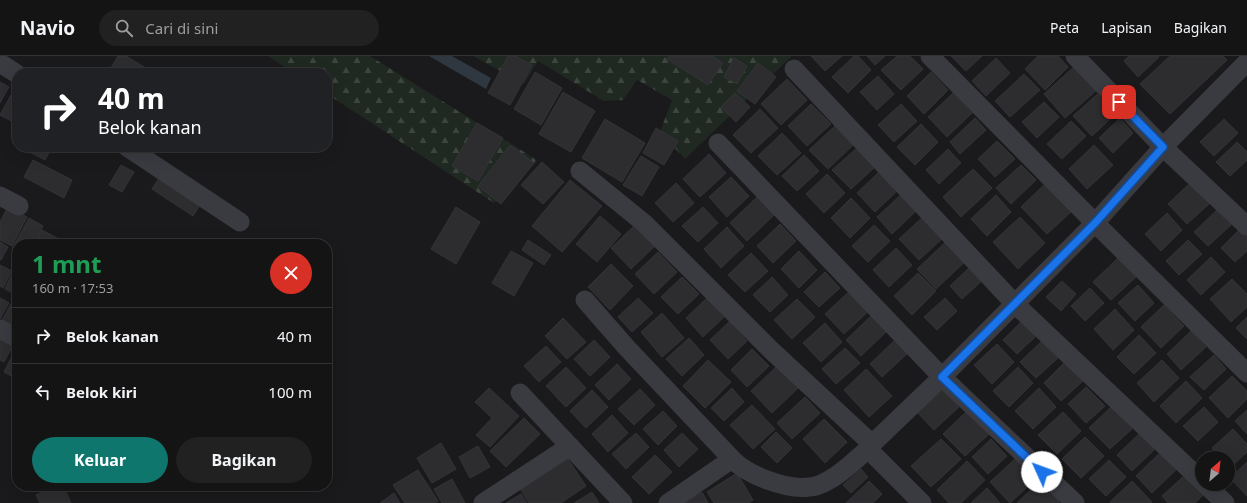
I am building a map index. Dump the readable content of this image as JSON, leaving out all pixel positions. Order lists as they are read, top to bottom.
{
  "north": "top right",
  "page": {
    "header": "Navio",
    "search": "Cari di sini",
    "nav": ["Peta", "Lapisan", "Bagikan"],
    "turn": ["40 m", "Belok kanan"],
    "heading": ["1 mnt", "160 m · 17:53"],
    "list": [
      {
        "name": "Belok kanan",
        "value": "40 m"
      },
      {
        "name": "Belok kiri",
        "value": "100 m"
      }
    ],
    "buttons": ["Keluar", "Bagikan"]
  }
}
